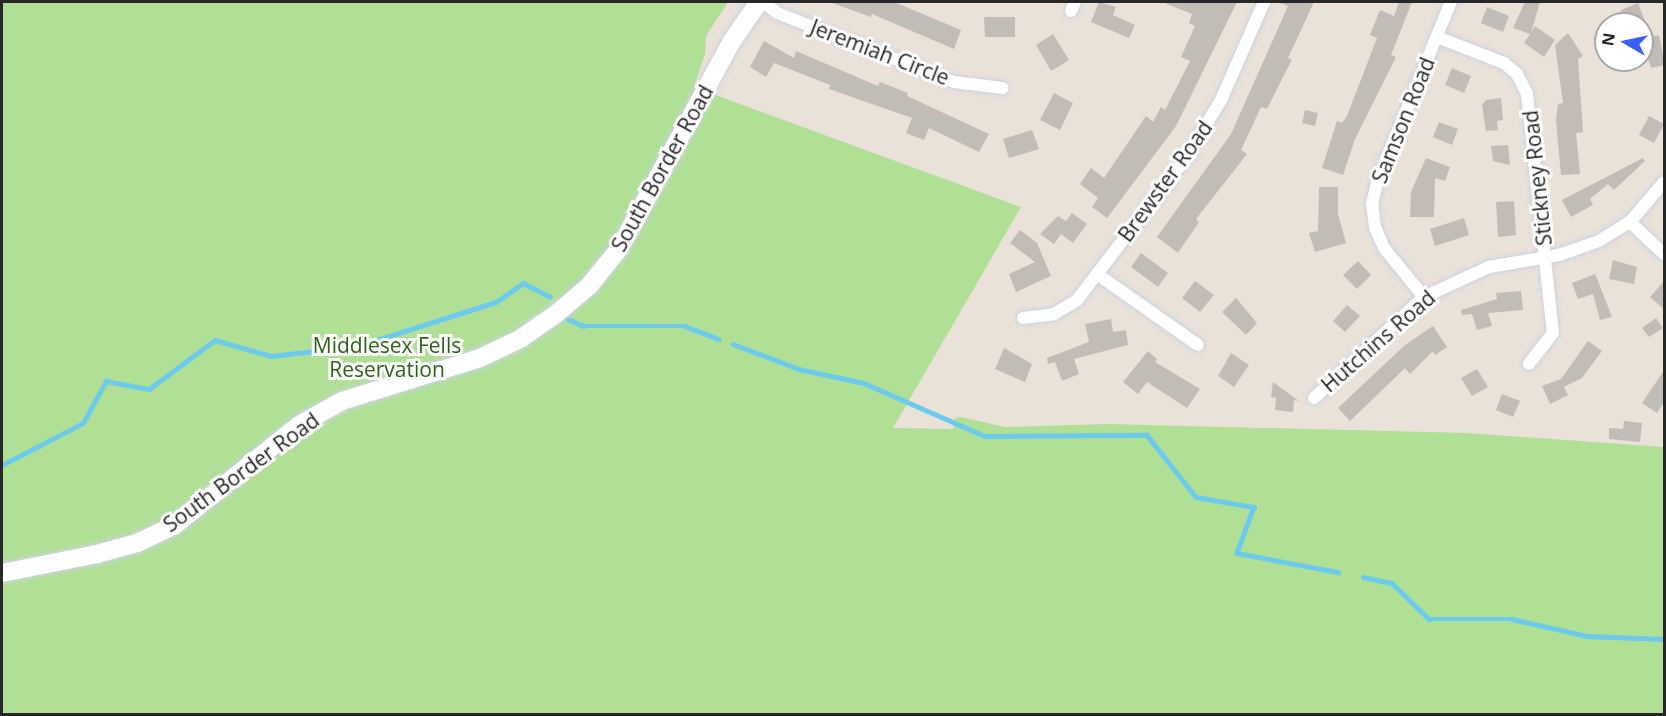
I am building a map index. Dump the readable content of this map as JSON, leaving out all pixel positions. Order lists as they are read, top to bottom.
{
  "streets": {
    "main road": ["South Border Road"],
    "street": [
      "Jeremiah Circle",
      "Samson Road",
      "Stickney Road",
      "Brewster Road",
      "Hutchins Road"
    ]
  },
  "crossings": [
    ["Jeremiah Circle", "South Border Road"],
    ["Samson Road", "Stickney Road"],
    ["Samson Road", "Hutchins Road"],
    ["Stickney Road", "Hutchins Road"]
  ],
  "parks": ["Middlesex Fells Reservation"],
  "north": "left"
}
